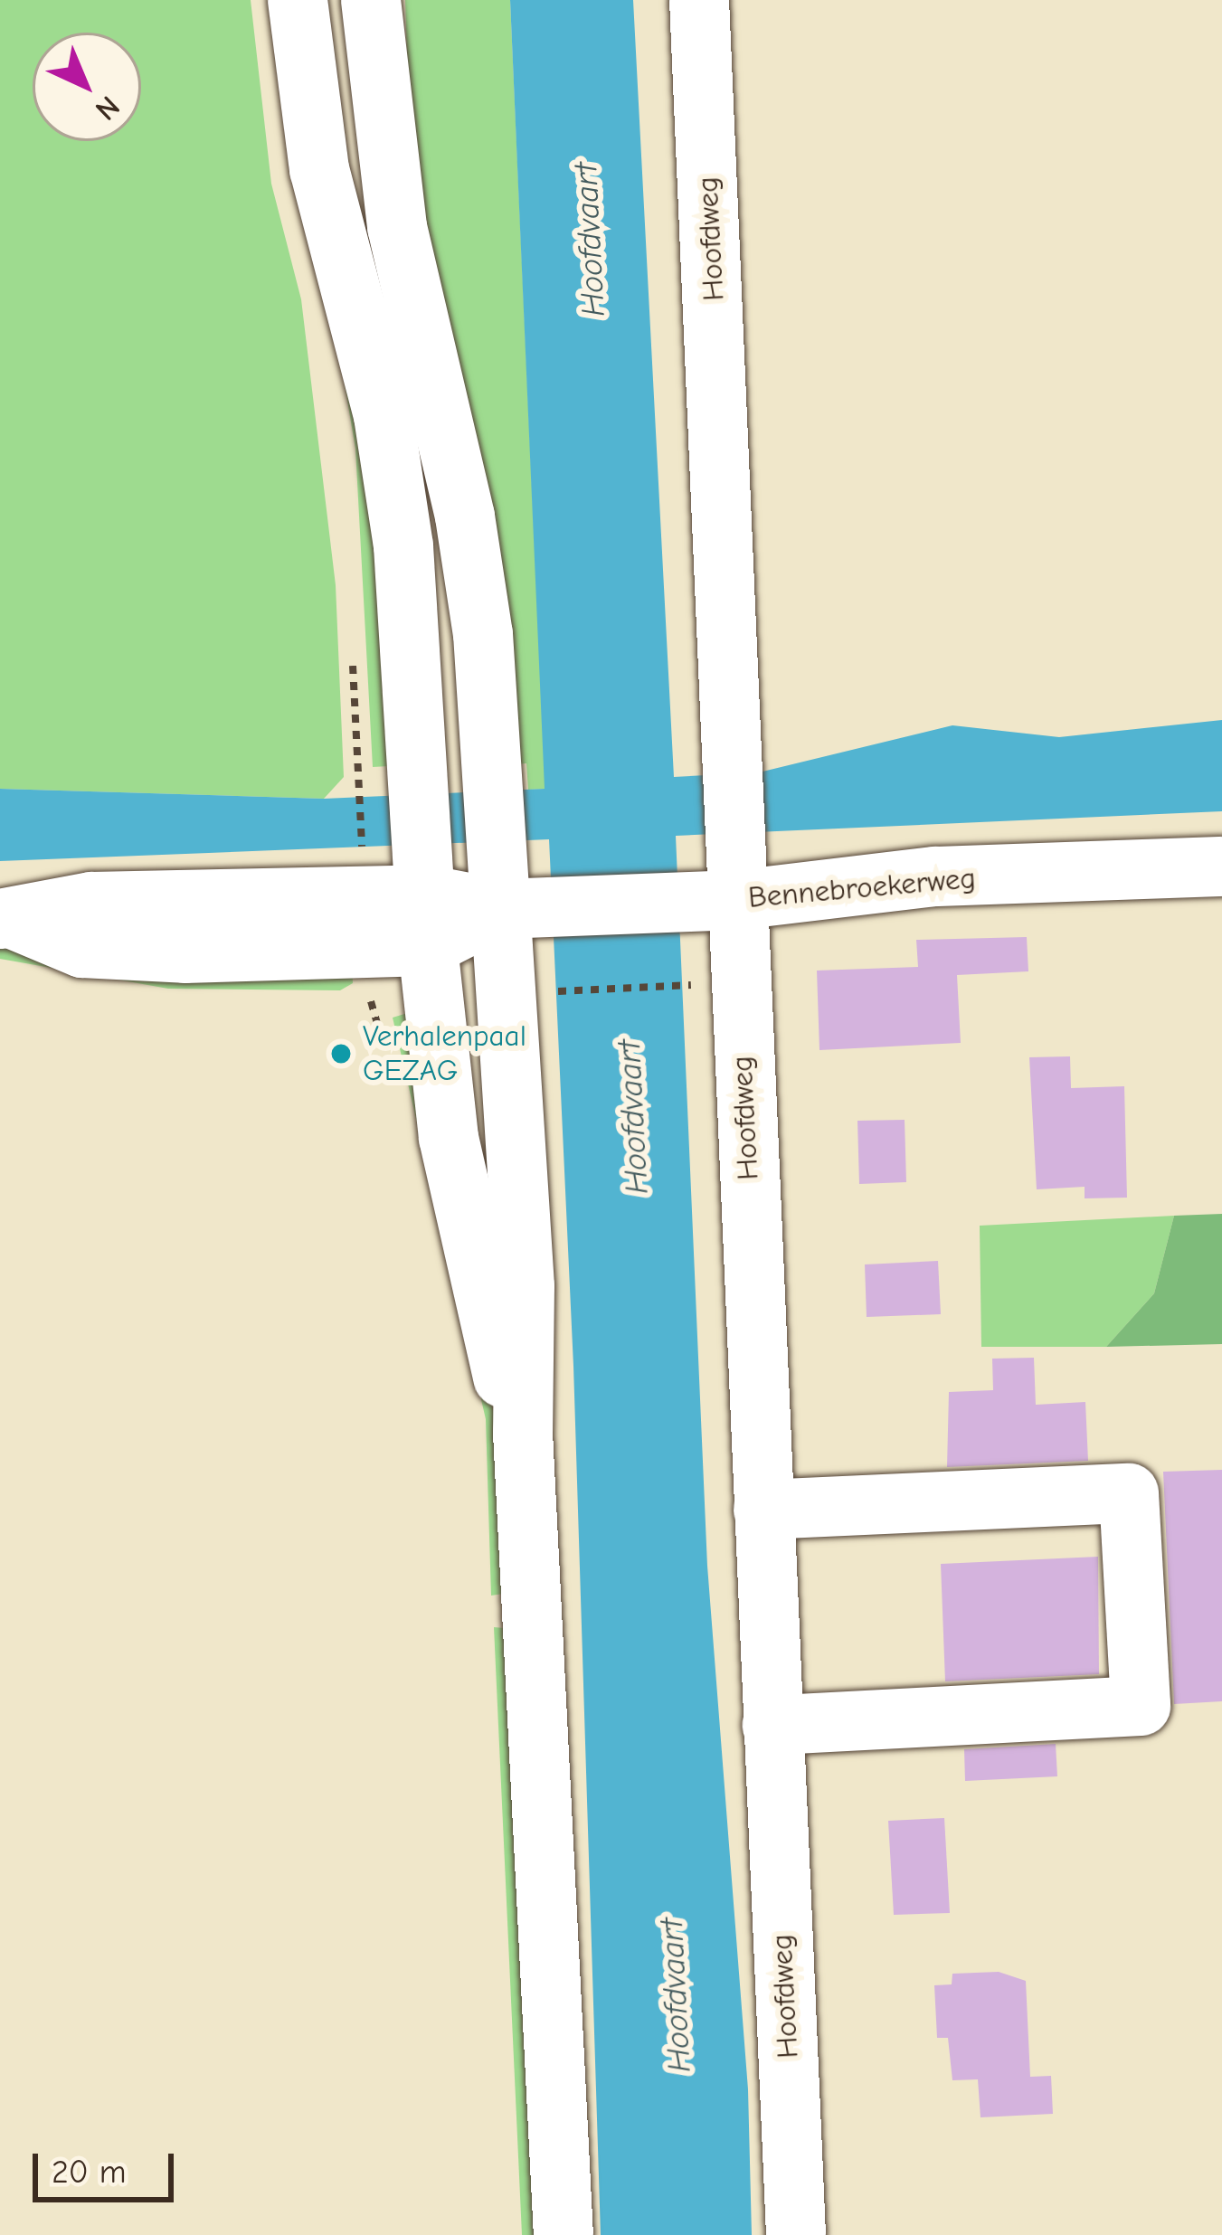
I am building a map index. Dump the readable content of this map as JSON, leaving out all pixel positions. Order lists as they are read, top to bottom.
{
  "streets": {
    "street": ["Hoofdweg", "Bennebroekerweg"]
  },
  "crossings": [
    ["Hoofdweg", "Bennebroekerweg"]
  ],
  "water": ["Hoofdvaart"],
  "places": ["Verhalenpaal GEZAG"],
  "scale_bar": "20 m",
  "north": "bottom right"
}
